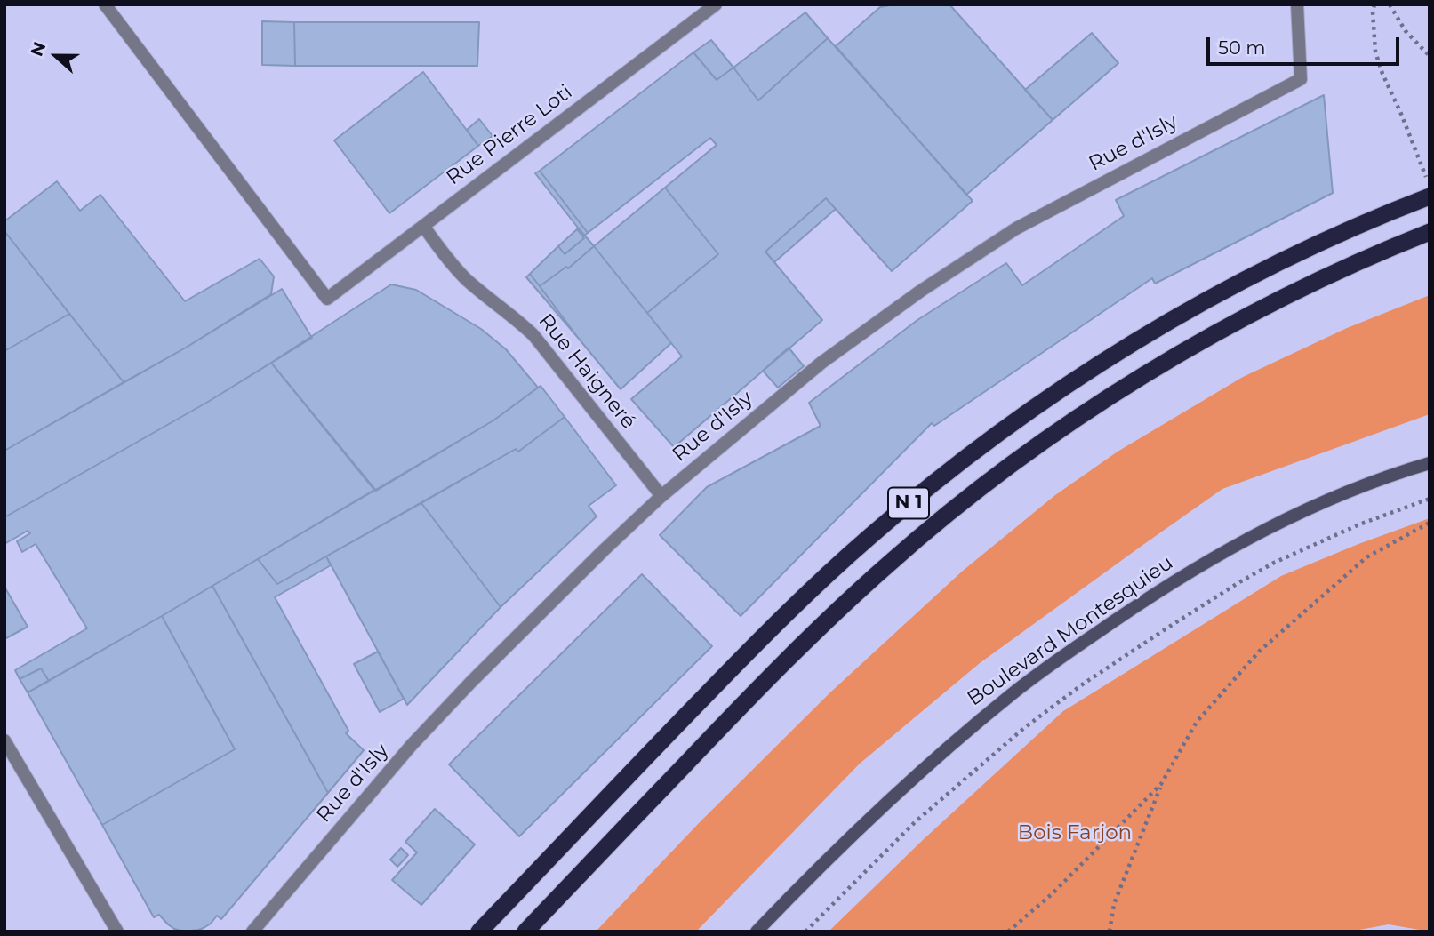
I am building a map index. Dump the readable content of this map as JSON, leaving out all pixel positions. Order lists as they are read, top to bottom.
{
  "streets": {
    "highway": ["N 1"],
    "main road": ["Boulevard Montesquieu"],
    "street": ["Rue Pierre Loti", "Rue d'Isly", "Rue Haigneré"]
  },
  "crossings": [
    ["Rue Pierre Loti", "Rue Haigneré"],
    ["Rue d'Isly", "Rue Haigneré"]
  ],
  "parks": ["Bois Farjon"],
  "scale_bar": "50 m",
  "north": "left"
}
